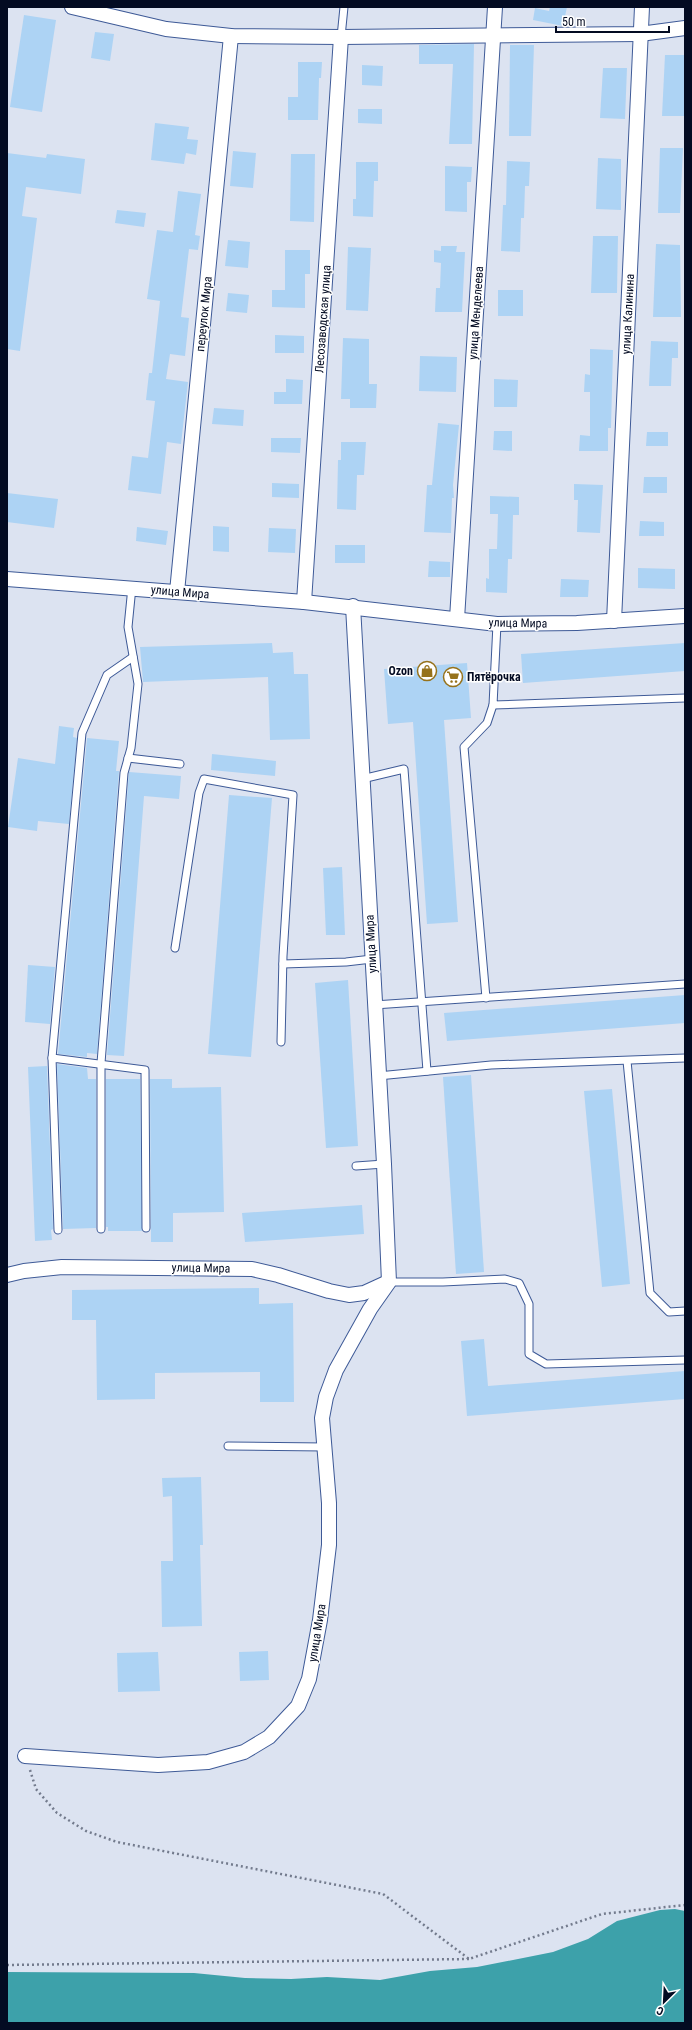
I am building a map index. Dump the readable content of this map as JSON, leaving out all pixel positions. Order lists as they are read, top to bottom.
{
  "streets": {
    "street": [
      "улица Менделеева",
      "переулок Мира",
      "улица Калинина",
      "Лесозаводская улица",
      "улица Мира"
    ]
  },
  "crossings": [
    ["улица Менделеева", "улица Мира"],
    ["переулок Мира", "улица Мира"],
    ["улица Калинина", "улица Мира"],
    ["Лесозаводская улица", "улица Мира"]
  ],
  "places": {
    "shop": ["Ozon"],
    "supermarket": ["Пятёрочка"]
  },
  "scale_bar": "50 m",
  "north": "bottom left"
}
